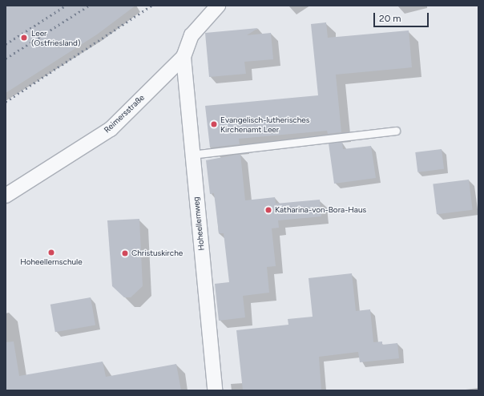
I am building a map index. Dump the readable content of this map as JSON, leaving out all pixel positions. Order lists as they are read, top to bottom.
{
  "streets": {
    "street": ["Reimersstraße", "Hoheellernweg"]
  },
  "crossings": [
    ["Reimersstraße", "Hoheellernweg"]
  ],
  "places": [
    "Leer (Ostfriesland)",
    "Evangelisch-lutherisches Kirchenamt Leer",
    "Katharina-von-Bora-Haus",
    "Hoheellernschule",
    "Christuskirche"
  ],
  "scale_bar": "20 m"
}
